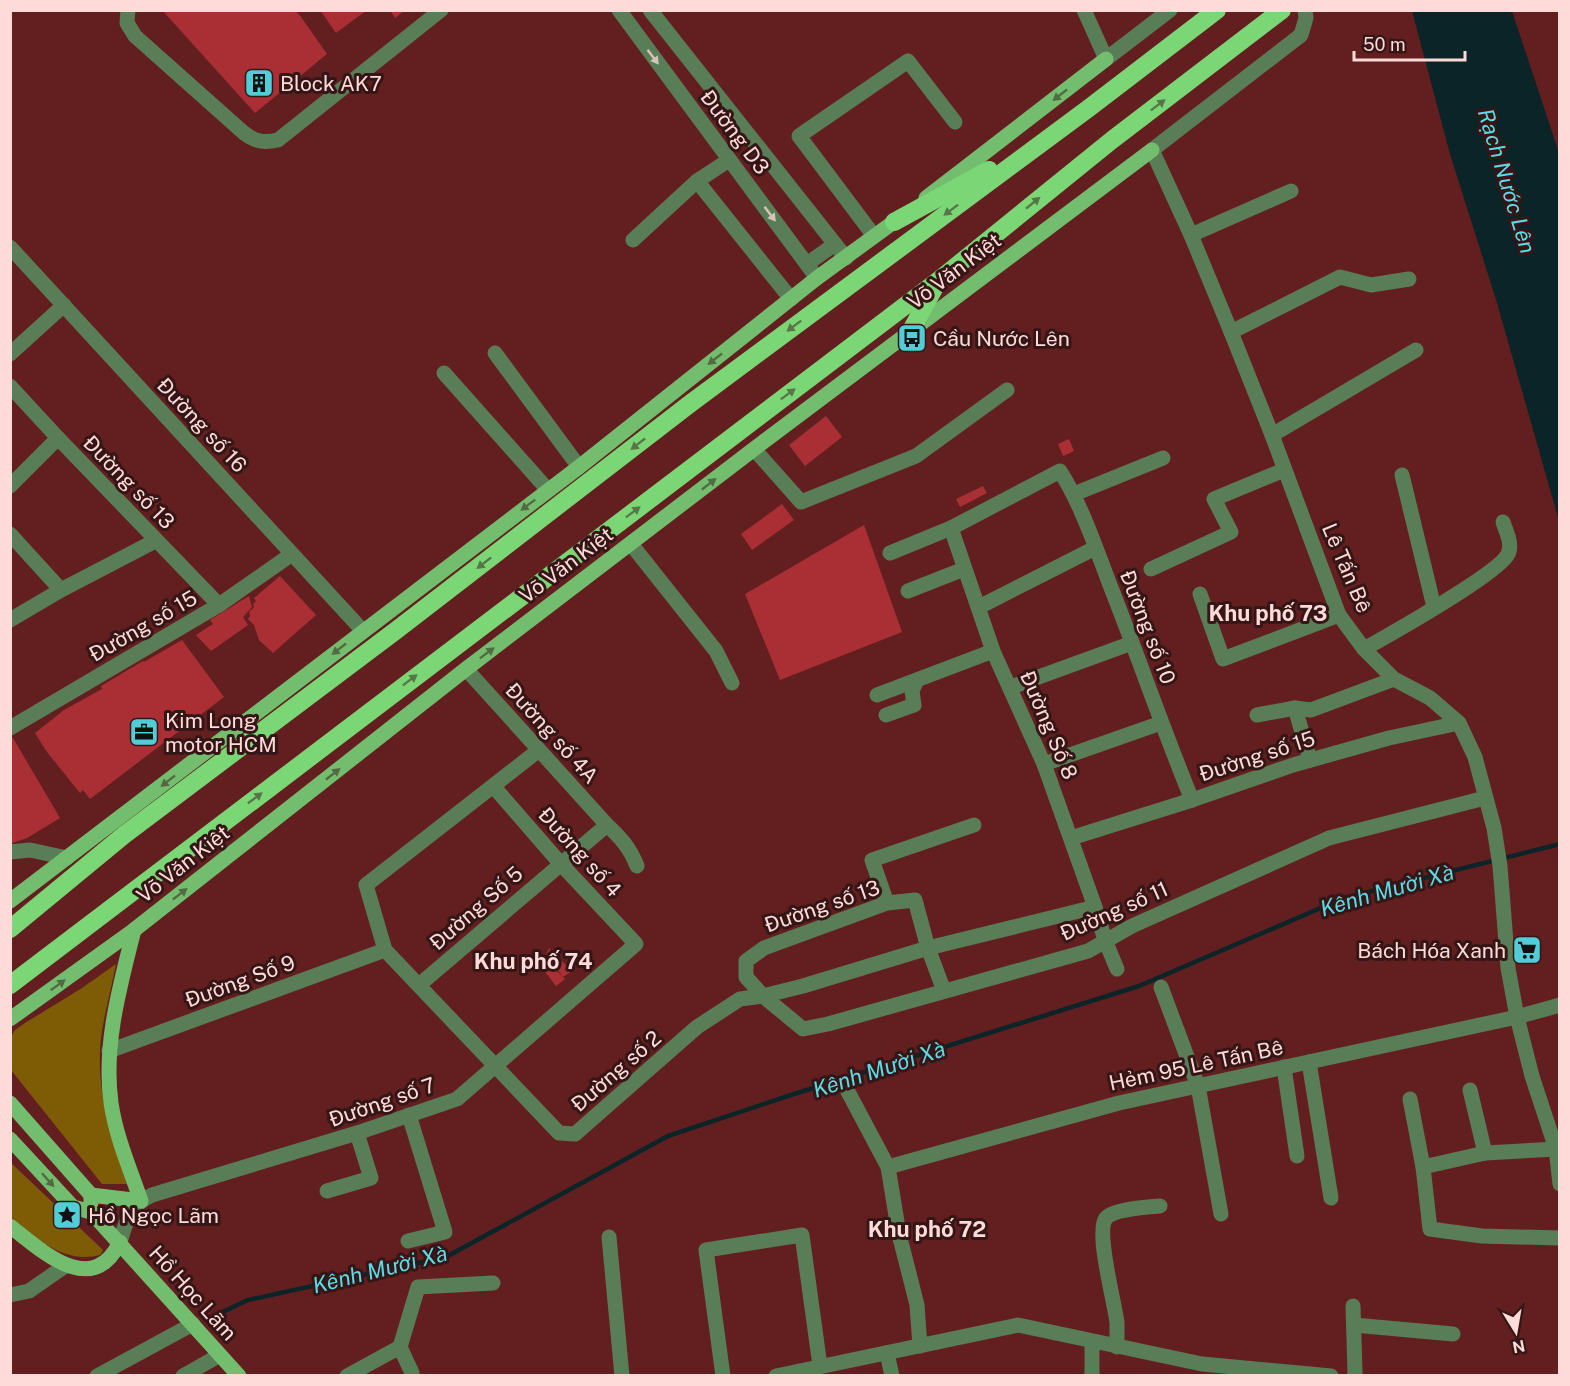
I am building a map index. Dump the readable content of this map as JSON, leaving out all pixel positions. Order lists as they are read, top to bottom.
{
  "streets": {
    "highway": ["Võ Văn Kiệt"],
    "main road": ["Hồ Học Lãm"],
    "street": [
      "Đường D3",
      "Đường số 16",
      "Đường số 13",
      "Lê Tấn Bê",
      "Đường số 15",
      "Đường số 10",
      "Đường Số 8",
      "Đường số 4A",
      "Đường số 4",
      "Đường Số 5",
      "Đường số 11",
      "Đường Số 9",
      "Hẻm 95 Lê Tấn Bê",
      "Đường số 2",
      "Đường số 7"
    ]
  },
  "crossings": [
    ["Võ Văn Kiệt", "Lê Tấn Bê"],
    ["Võ Văn Kiệt", "Đường số 4A"],
    ["Đường số 16", "Đường số 15"],
    ["Đường số 13", "Đường số 15"],
    ["Đường số 13", "Đường số 11"],
    ["Đường số 13", "Đường số 2"],
    ["Lê Tấn Bê", "Đường số 15"],
    ["Lê Tấn Bê", "Đường số 11"],
    ["Lê Tấn Bê", "Hẻm 95 Lê Tấn Bê"],
    ["Đường số 15", "Đường số 10"],
    ["Đường số 15", "Đường Số 8"],
    ["Đường số 10", "Đường Số 8"],
    ["Đường Số 8", "Đường số 11"],
    ["Đường số 4A", "Đường Số 5"],
    ["Đường số 4", "Đường Số 5"],
    ["Đường số 4", "Đường số 2"],
    ["Đường số 4", "Đường số 7"],
    ["Đường Số 5", "Đường số 2"],
    ["Đường số 11", "Đường số 2"],
    ["Đường Số 9", "Đường số 2"],
    ["Đường số 2", "Đường số 7"]
  ],
  "districts": ["Khu phố 73", "Khu phố 74", "Khu phố 72"],
  "water": ["Rạch Nước Lên", "Kênh Mười Xà"],
  "places": {
    "building": ["Block AK7"],
    "bus stop": ["Cầu Nước Lên"],
    "office": ["Kim Long motor HCM"],
    "supermarket": ["Bách Hóa Xanh"],
    "place": ["Hồ Ngọc Lãm"]
  },
  "scale_bar": "50 m",
  "north": "bottom"
}
